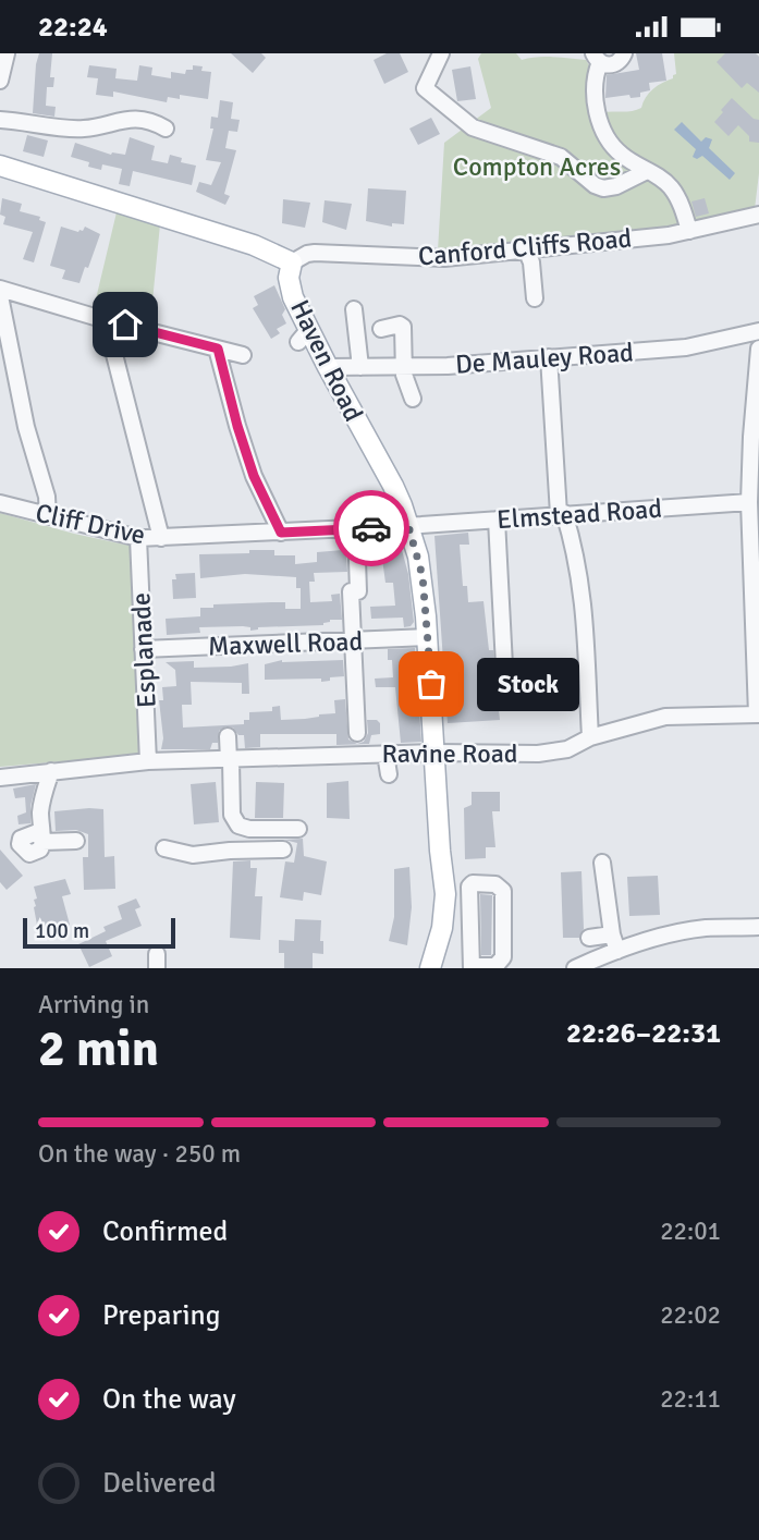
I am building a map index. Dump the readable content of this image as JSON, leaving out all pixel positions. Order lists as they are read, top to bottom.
{
  "streets": {
    "main road": ["Haven Road"],
    "street": [
      "Canford Cliffs Road",
      "De Mauley Road",
      "Elmstead Road",
      "Cliff Drive",
      "Maxwell Road",
      "Esplanade",
      "Ravine Road"
    ]
  },
  "crossings": [
    ["Canford Cliffs Road", "Haven Road"],
    ["De Mauley Road", "Haven Road"],
    ["Haven Road", "Elmstead Road"],
    ["Haven Road", "Cliff Drive"],
    ["Haven Road", "Maxwell Road"],
    ["Haven Road", "Ravine Road"],
    ["Elmstead Road", "Cliff Drive"],
    ["Cliff Drive", "Esplanade"],
    ["Maxwell Road", "Esplanade"],
    ["Esplanade", "Ravine Road"]
  ],
  "parks": ["Compton Acres"],
  "places": ["Stock"],
  "scale_bar": "100 m",
  "page": {
    "status": "22:24",
    "bubble": "Stock",
    "scale": "100 m",
    "heading": ["2 min", "Arriving in", "22:26–22:31"],
    "bar": "On the way · 250 m",
    "list": [
      ["Confirmed", "22:01"],
      ["Preparing", "22:02"],
      ["On the way", "22:11"],
      "Delivered"
    ]
  }
}
